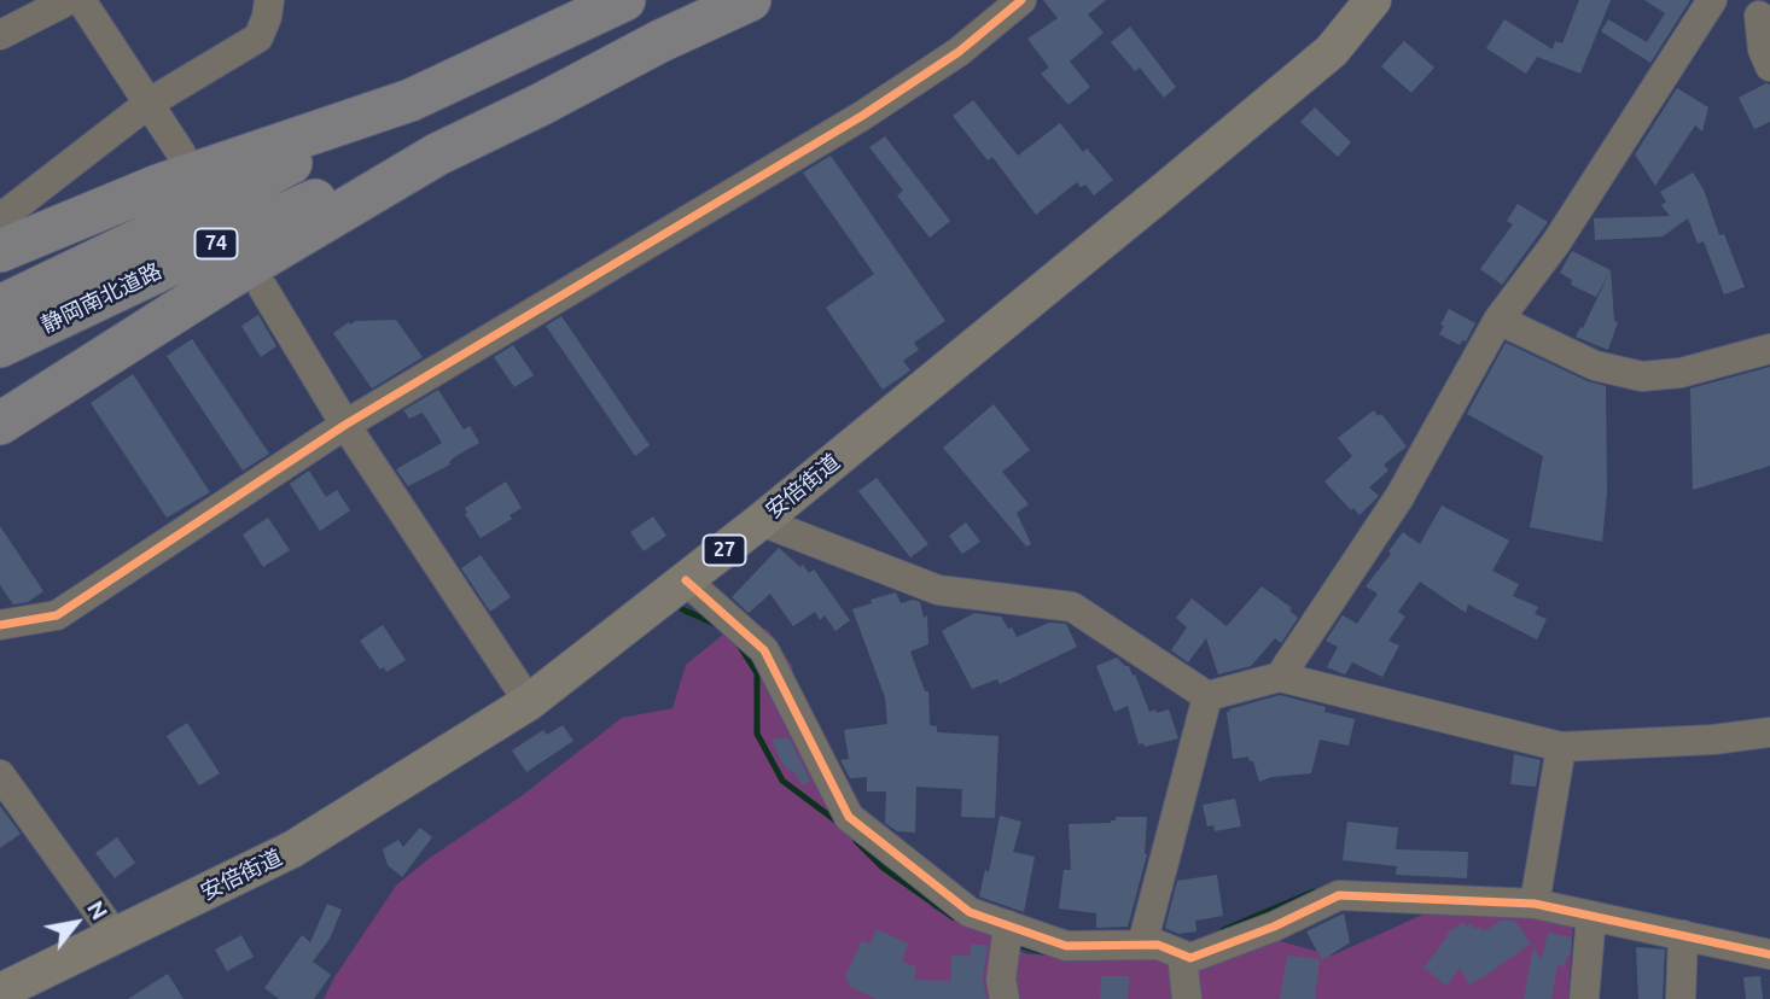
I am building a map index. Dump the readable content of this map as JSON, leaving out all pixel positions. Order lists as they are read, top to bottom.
{
  "streets": {
    "highway": ["74", "静岡南北道路"],
    "main road": ["安倍街道", "27"]
  },
  "north": "top right"
}
